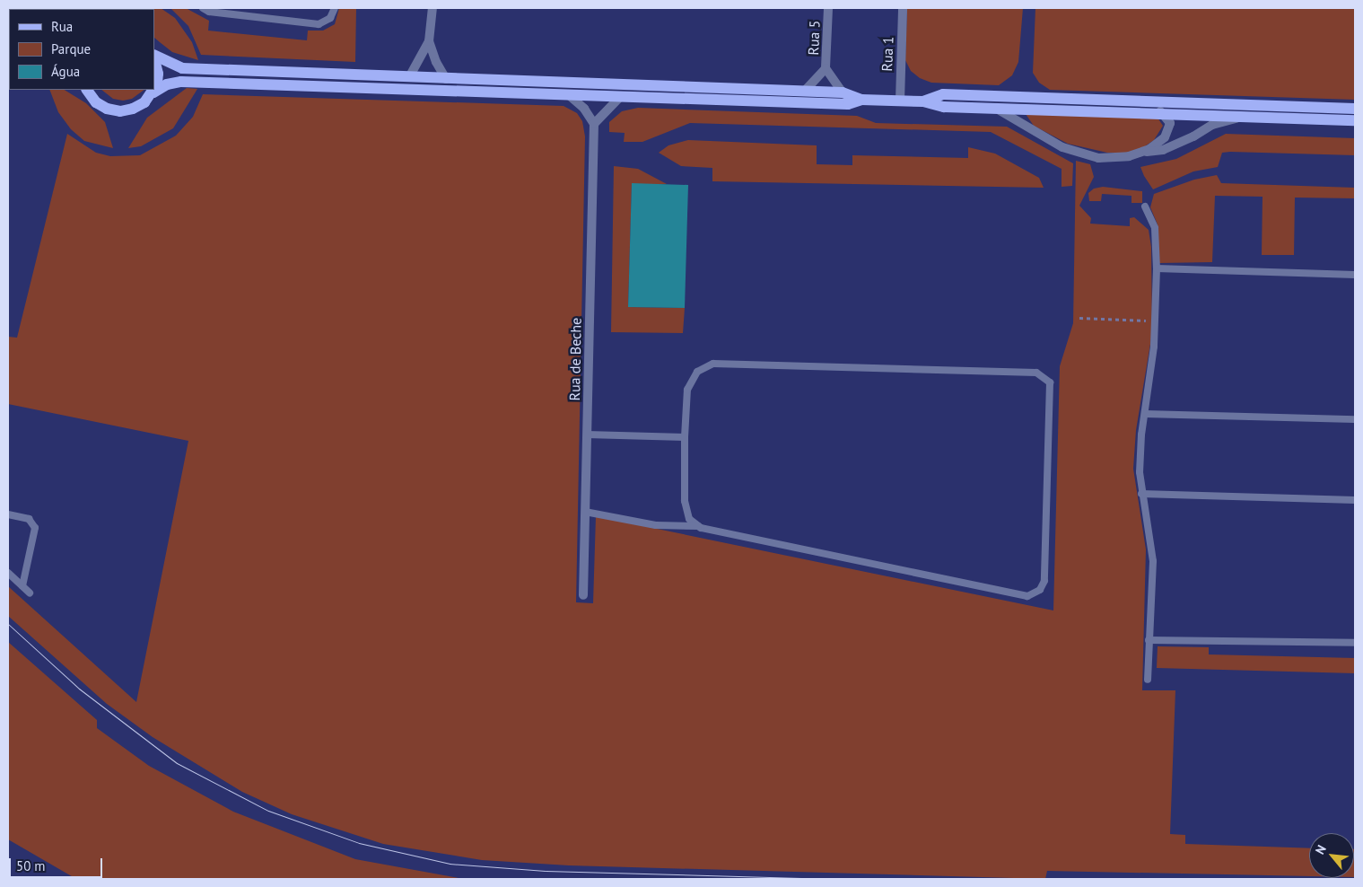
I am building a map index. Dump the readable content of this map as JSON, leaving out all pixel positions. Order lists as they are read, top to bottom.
{
  "streets": {
    "street": ["Rua 5", "Rua 1", "Rua de Beche"]
  },
  "legend": ["Rua", "Parque", "Água"],
  "scale_bar": "50 m",
  "north": "top left"
}
